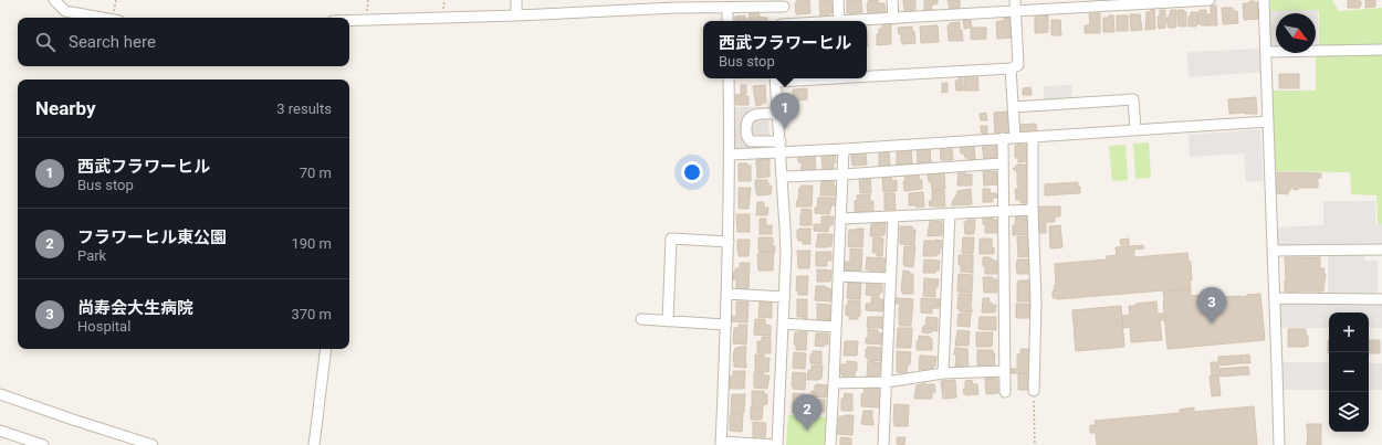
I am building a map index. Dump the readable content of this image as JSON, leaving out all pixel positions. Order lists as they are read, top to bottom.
{
  "north": "bottom right",
  "page": {
    "search": "Search here",
    "popup": ["西武フラワーヒル", "Bus stop"],
    "heading": ["Nearby", "3 results"],
    "pins": ["1", "3", "2"],
    "list": [
      {
        "mark": "1",
        "name": "西武フラワーヒル",
        "note": "Bus stop",
        "value": "70 m"
      },
      {
        "mark": "2",
        "name": "フラワーヒル東公園",
        "note": "Park",
        "value": "190 m"
      },
      {
        "mark": "3",
        "name": "尚寿会大生病院",
        "note": "Hospital",
        "value": "370 m"
      }
    ],
    "map_buttons": ["+", "−"]
  }
}
